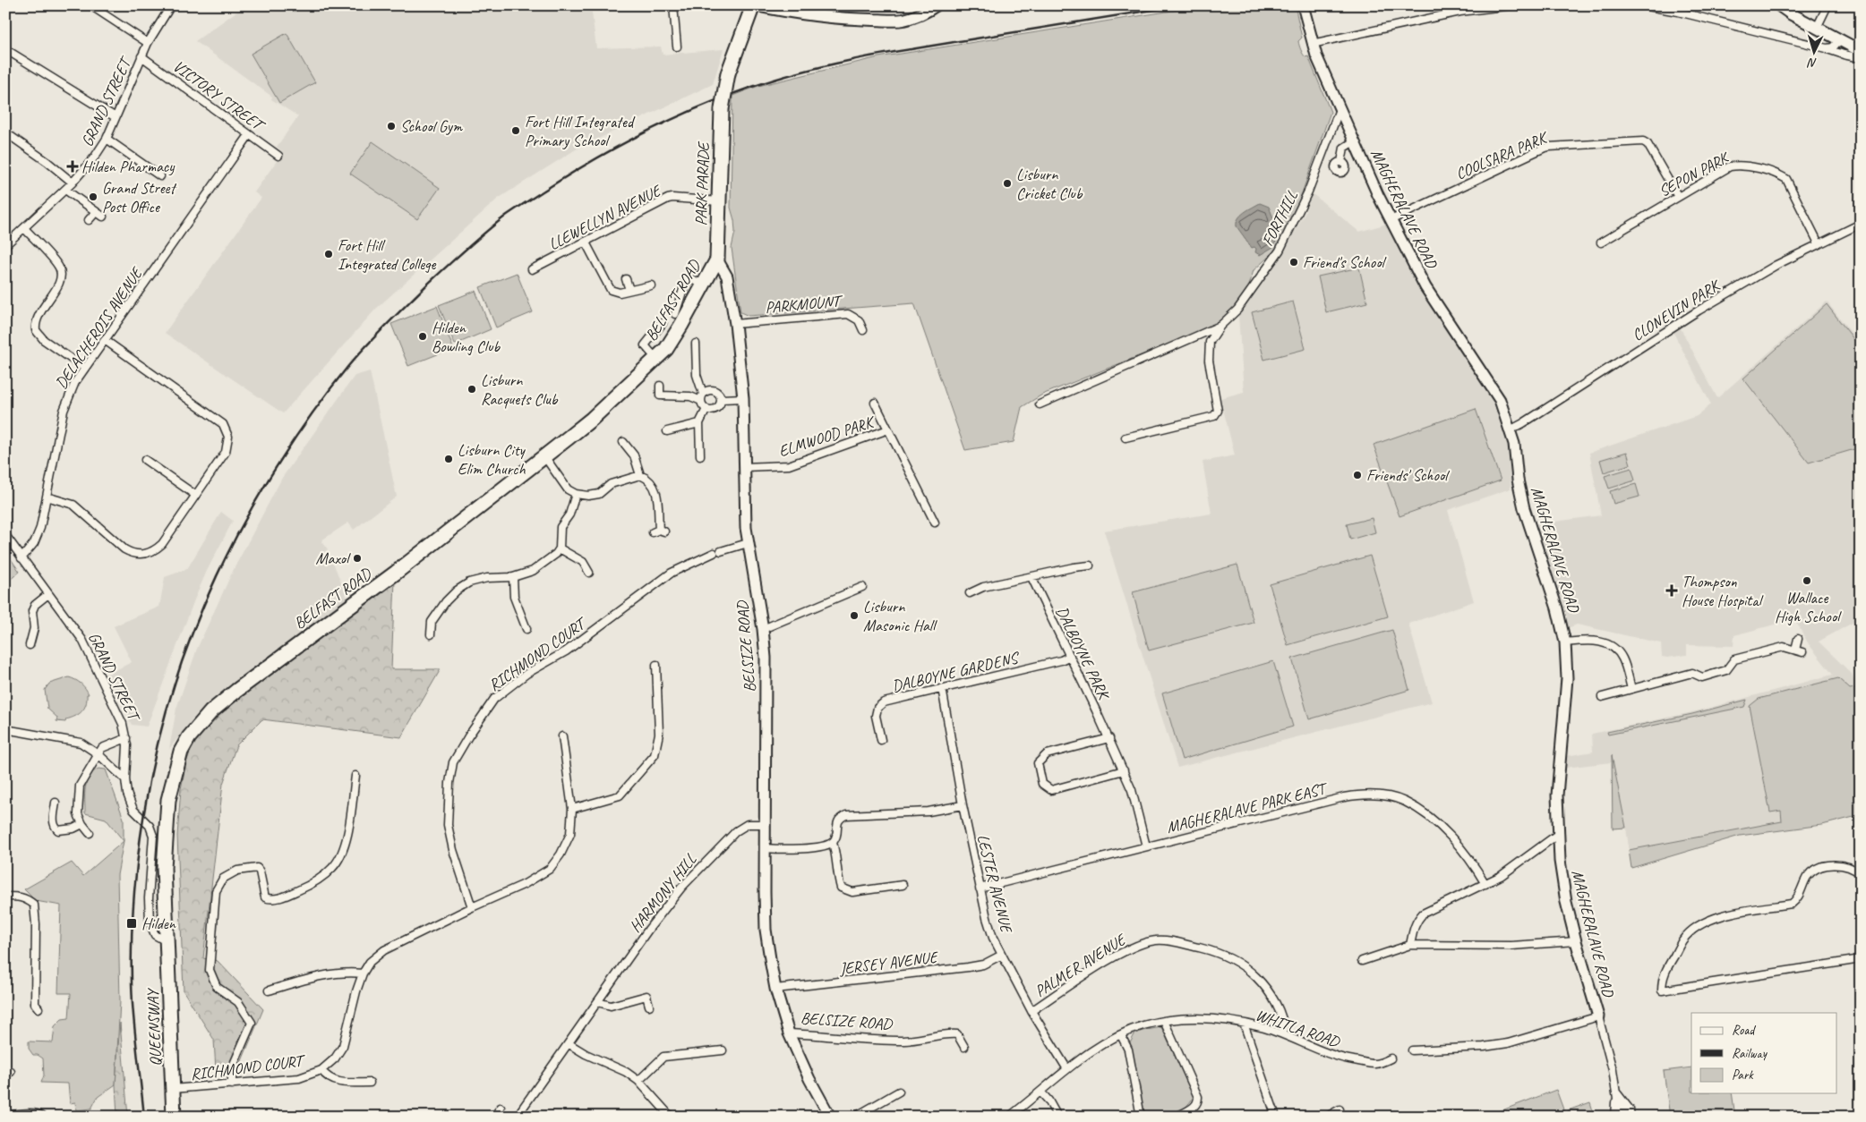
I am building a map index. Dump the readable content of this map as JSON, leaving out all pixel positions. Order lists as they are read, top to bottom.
{
  "streets": {
    "highway": ["PARK PARADE", "BELFAST ROAD", "QUEENSWAY"],
    "street": [
      "VICTORY STREET",
      "GRAND STREET",
      "COOLSARA PARK",
      "SEPON PARK",
      "MAGHERALAVE ROAD",
      "LLEWELLYN AVENUE",
      "FORTHILL",
      "PARKMOUNT",
      "CLONEVIN PARK",
      "DELACHEROIS AVENUE",
      "ELMWOOD PARK",
      "BELSIZE ROAD",
      "DALBOYNE PARK",
      "RICHMOND COURT",
      "DALBOYNE GARDENS",
      "MAGHERALAVE PARK EAST",
      "LESTER AVENUE",
      "HARMONY HILL",
      "JERSEY AVENUE",
      "PALMER AVENUE",
      "WHITLA ROAD"
    ]
  },
  "crossings": [
    ["VICTORY STREET", "GRAND STREET"],
    ["VICTORY STREET", "DELACHEROIS AVENUE"],
    ["GRAND STREET", "BELFAST ROAD"],
    ["GRAND STREET", "DELACHEROIS AVENUE"],
    ["GRAND STREET", "QUEENSWAY"],
    ["COOLSARA PARK", "SEPON PARK"],
    ["COOLSARA PARK", "MAGHERALAVE ROAD"],
    ["SEPON PARK", "CLONEVIN PARK"],
    ["PARK PARADE", "LLEWELLYN AVENUE"],
    ["PARK PARADE", "BELFAST ROAD"],
    ["PARK PARADE", "BELSIZE ROAD"],
    ["MAGHERALAVE ROAD", "FORTHILL"],
    ["MAGHERALAVE ROAD", "CLONEVIN PARK"],
    ["BELFAST ROAD", "BELSIZE ROAD"],
    ["BELFAST ROAD", "QUEENSWAY"],
    ["PARKMOUNT", "BELSIZE ROAD"],
    ["ELMWOOD PARK", "BELSIZE ROAD"],
    ["BELSIZE ROAD", "HARMONY HILL"],
    ["BELSIZE ROAD", "JERSEY AVENUE"],
    ["DALBOYNE PARK", "DALBOYNE GARDENS"],
    ["DALBOYNE PARK", "MAGHERALAVE PARK EAST"],
    ["RICHMOND COURT", "QUEENSWAY"],
    ["DALBOYNE GARDENS", "LESTER AVENUE"],
    ["MAGHERALAVE PARK EAST", "LESTER AVENUE"],
    ["LESTER AVENUE", "JERSEY AVENUE"],
    ["LESTER AVENUE", "PALMER AVENUE"],
    ["LESTER AVENUE", "WHITLA ROAD"],
    ["PALMER AVENUE", "WHITLA ROAD"]
  ],
  "places": {
    "other": [
      "School Gym",
      "Fort Hill Integrated Primary School",
      "Lisburn Cricket Club",
      "Grand Street Post Office",
      "Fort Hill Integrated College",
      "Friend's School",
      "Hilden Bowling Club",
      "Lisburn Racquets Club",
      "Lisburn City Elim Church",
      "Friends' School",
      "Maxol",
      "Wallace High School",
      "Lisburn Masonic Hall"
    ],
    "health": ["Hilden Pharmacy", "Thompson House Hospital"],
    "transit": ["Hilden"]
  },
  "legend": ["Road", "Railway", "Park"],
  "north": "bottom"
}
